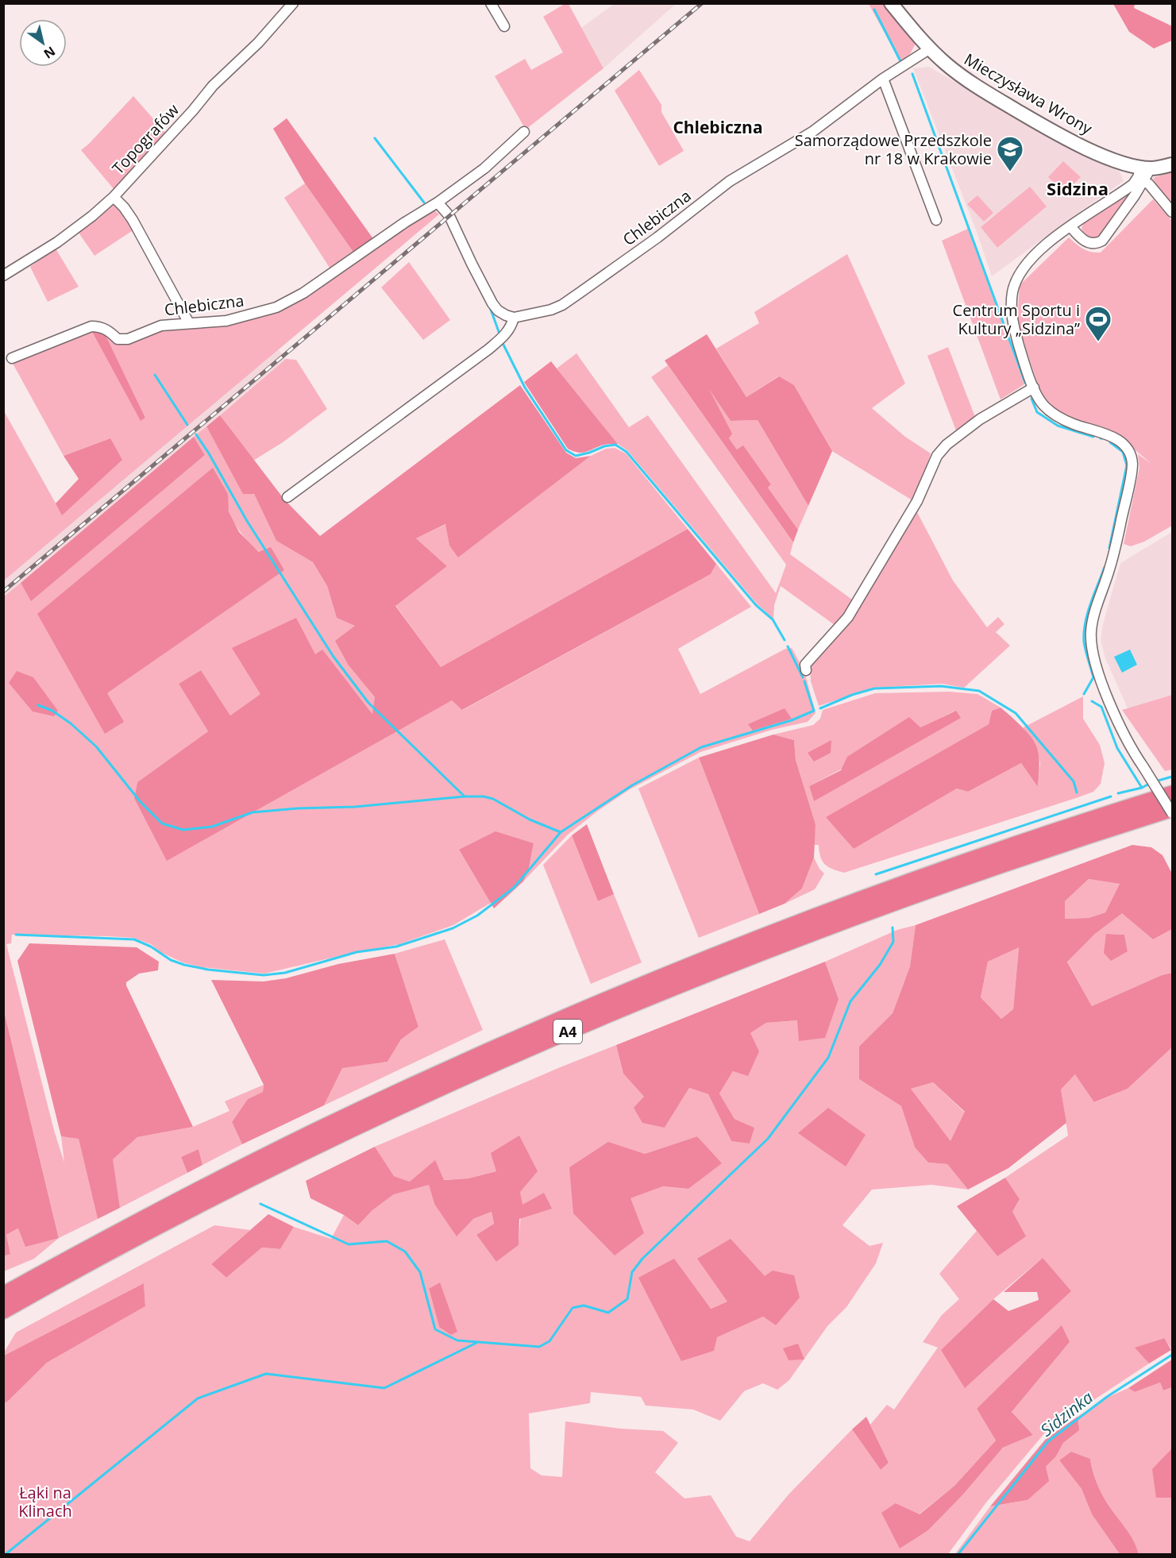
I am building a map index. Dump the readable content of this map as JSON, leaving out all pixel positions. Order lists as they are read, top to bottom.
{
  "streets": {
    "highway": ["A4"],
    "street": ["Mieczysława Wrony", "Topografów", "Chlebiczna"]
  },
  "crossings": [
    ["Mieczysława Wrony", "Chlebiczna"]
  ],
  "districts": ["Chlebiczna", "Sidzina"],
  "water": ["Sidzinka"],
  "parks": ["Łąki na Klinach"],
  "places": {
    "school or university": ["Samorządowe Przedszkole nr 18 w Krakowie"],
    "sports": ["Centrum Sportu i Kultury „Sidzina”"]
  },
  "north": "bottom right"
}
